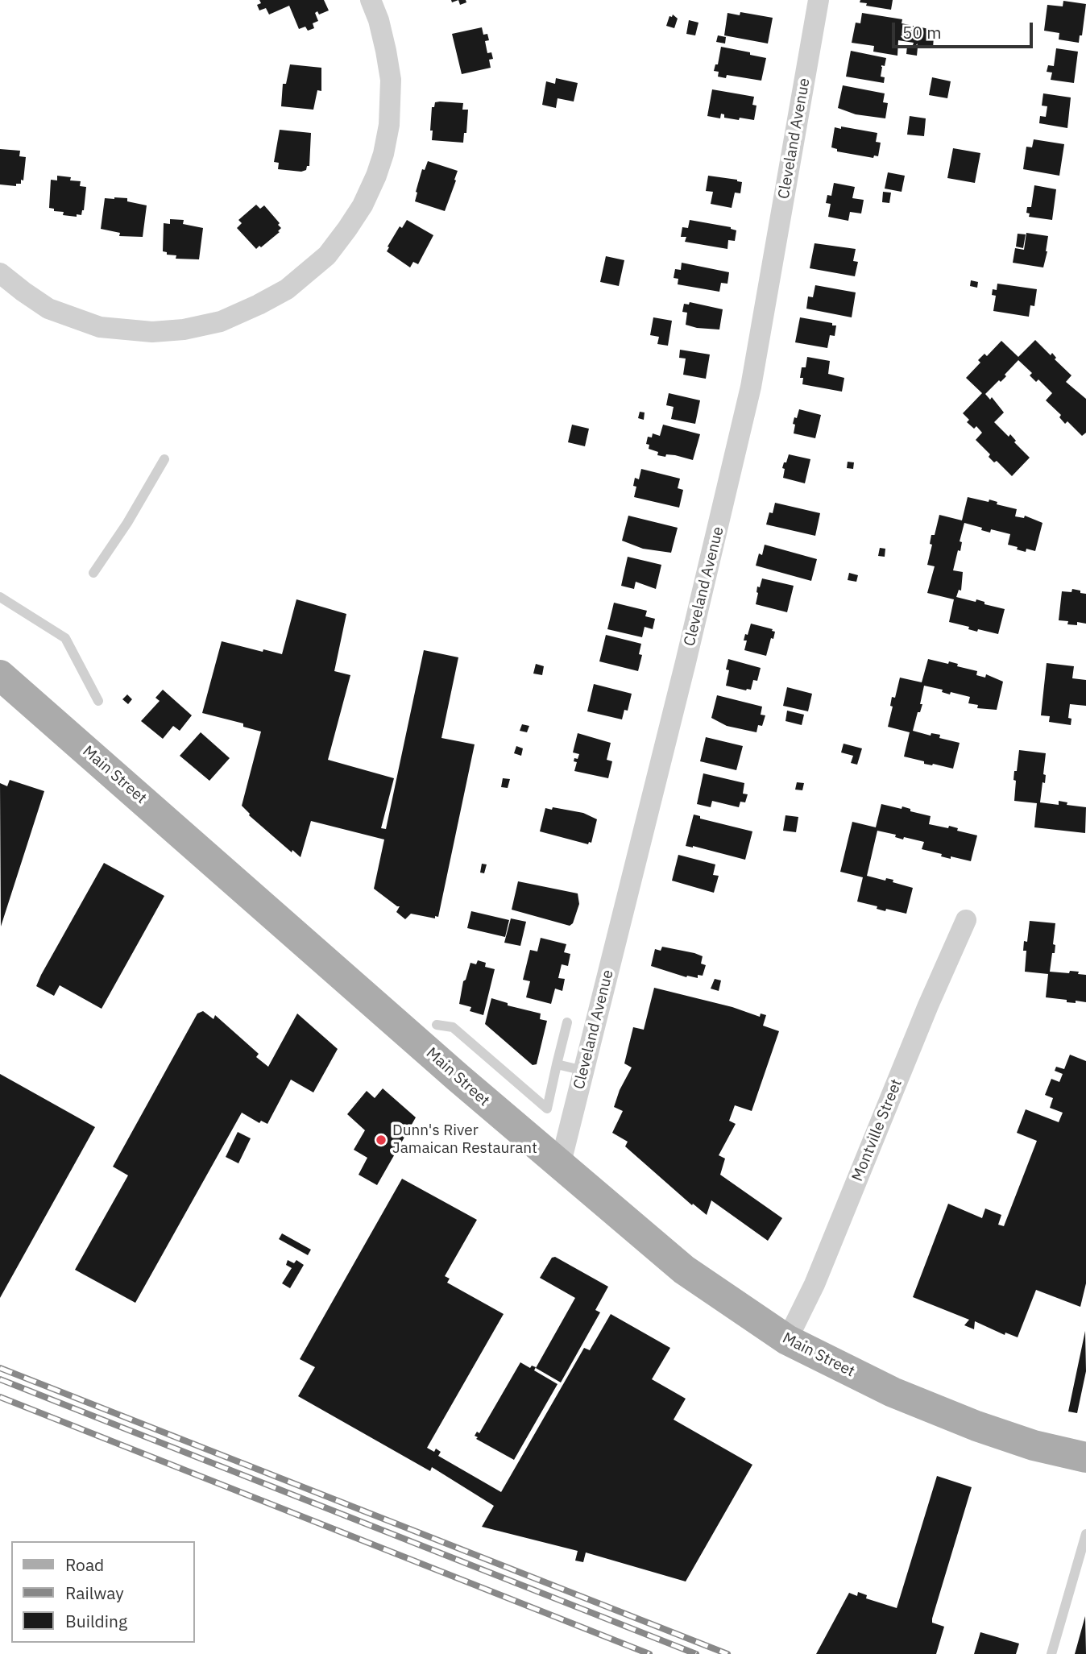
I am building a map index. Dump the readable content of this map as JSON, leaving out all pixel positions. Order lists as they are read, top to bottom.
{
  "streets": {
    "main road": ["Main Street"],
    "street": ["Cleveland Avenue", "Montville Street"]
  },
  "crossings": [
    ["Cleveland Avenue", "Main Street"],
    ["Main Street", "Montville Street"]
  ],
  "places": ["Dunn's River Jamaican Restaurant"],
  "legend": ["Road", "Railway", "Building"],
  "scale_bar": "50 m"
}
